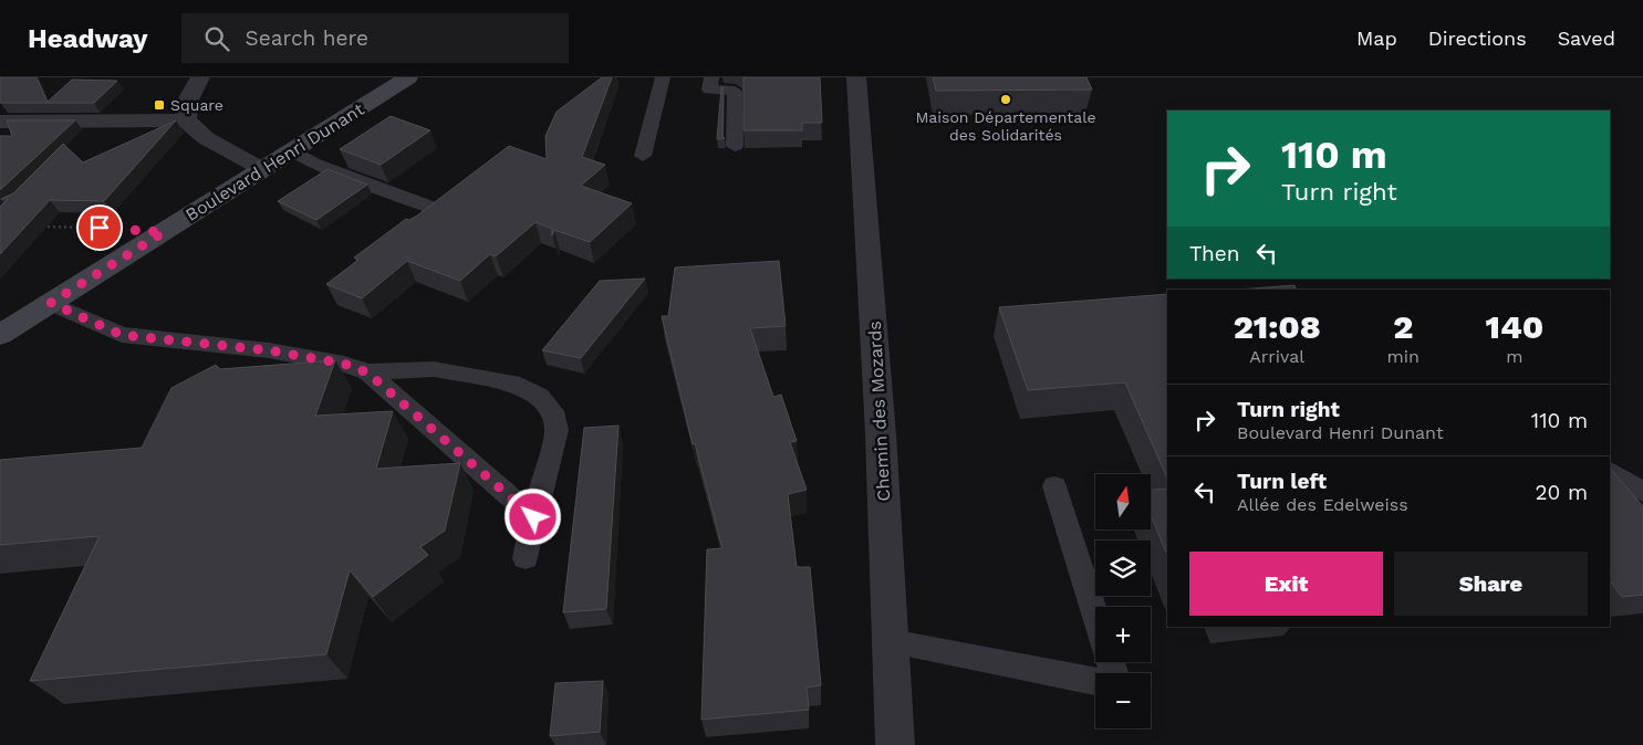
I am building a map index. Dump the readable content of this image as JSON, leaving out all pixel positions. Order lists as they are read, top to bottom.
{
  "streets": {
    "main road": ["Boulevard Henri Dunant"],
    "street": ["Chemin des Mozards"]
  },
  "places": {
    "other": ["Maison Départementale des Solidarités"],
    "transit": ["Square"]
  },
  "north": "top",
  "page": {
    "header": "Headway",
    "search": "Search here",
    "nav": ["Map", "Directions", "Saved"],
    "turn": ["110 m", "Turn right"],
    "then": "Then",
    "eta": [
      "21:08",
      "Arrival",
      "2",
      "min",
      "140",
      "m"
    ],
    "list": [
      {
        "name": "Turn right",
        "note": "Boulevard Henri Dunant",
        "value": "110 m"
      },
      {
        "name": "Turn left",
        "note": "Allée des Edelweiss",
        "value": "20 m"
      }
    ],
    "map_buttons": ["+", "−"],
    "buttons": ["Exit", "Share"]
  }
}
